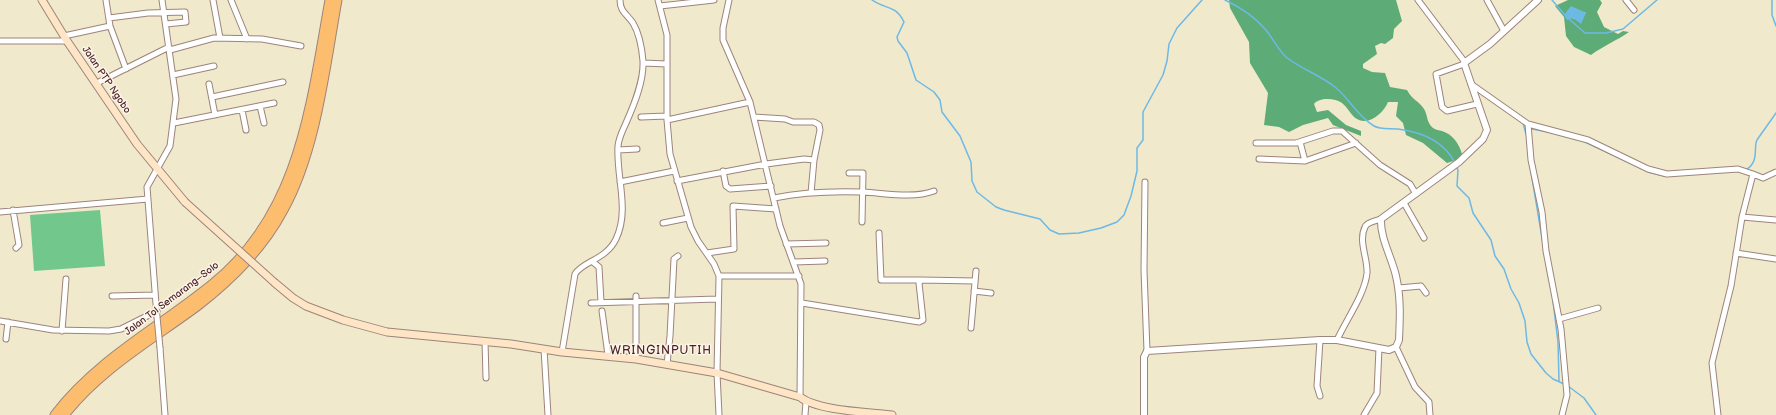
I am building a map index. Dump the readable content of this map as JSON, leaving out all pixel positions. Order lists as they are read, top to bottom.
{
  "streets": {
    "highway": ["Jalan Tol Semarang–Solo"],
    "main road": ["Jalan PTP Ngobo"]
  },
  "districts": ["WRINGINPUTIH"]
}
